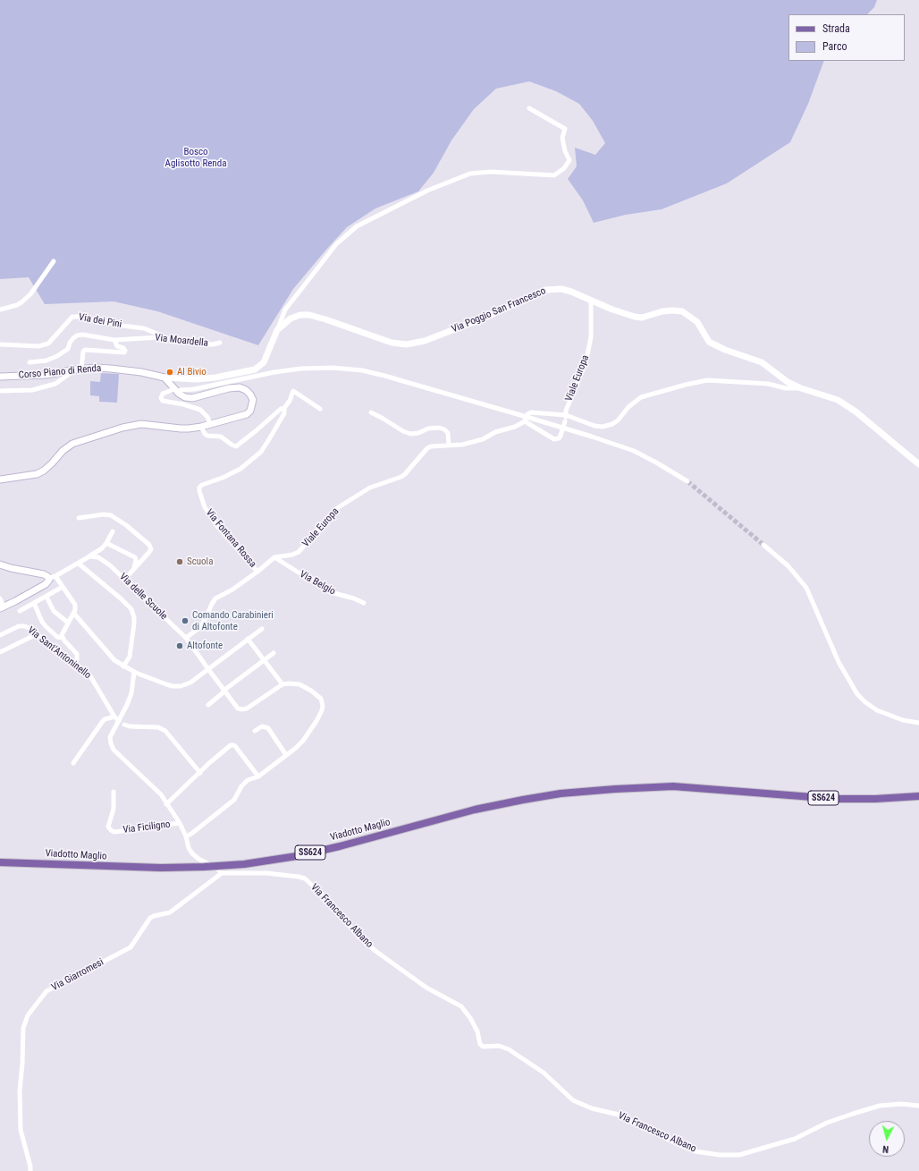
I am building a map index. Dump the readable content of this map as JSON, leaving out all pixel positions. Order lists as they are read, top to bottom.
{
  "streets": {
    "main road": ["SS624", "Viadotto Maglio"],
    "street": [
      "Via Poggio San Francesco",
      "Via dei Pini",
      "Via Moardella",
      "Corso Piano di Renda",
      "Viale Europa",
      "Via Fontana Rossa",
      "Via Belgio",
      "Via delle Scuole",
      "Via Sant'Antoninello",
      "Via Ficiligno",
      "Via Francesco Albano",
      "Via Giarromesi"
    ]
  },
  "crossings": [
    ["Via Poggio San Francesco", "Corso Piano di Renda"],
    ["Via Poggio San Francesco", "Viale Europa"],
    ["Via dei Pini", "Via Moardella"],
    ["Viale Europa", "Via Belgio"],
    ["Via Sant'Antoninello", "Via Ficiligno"],
    ["Via Ficiligno", "Via Francesco Albano"],
    ["Via Ficiligno", "Via Giarromesi"],
    ["Via Francesco Albano", "Via Giarromesi"]
  ],
  "parks": ["Bosco Aglisotto Renda"],
  "places": [
    "Al Bivio",
    "Scuola",
    "Comando Carabinieri di Altofonte",
    "Altofonte"
  ],
  "legend": ["Strada", "Parco"],
  "north": "bottom"
}
